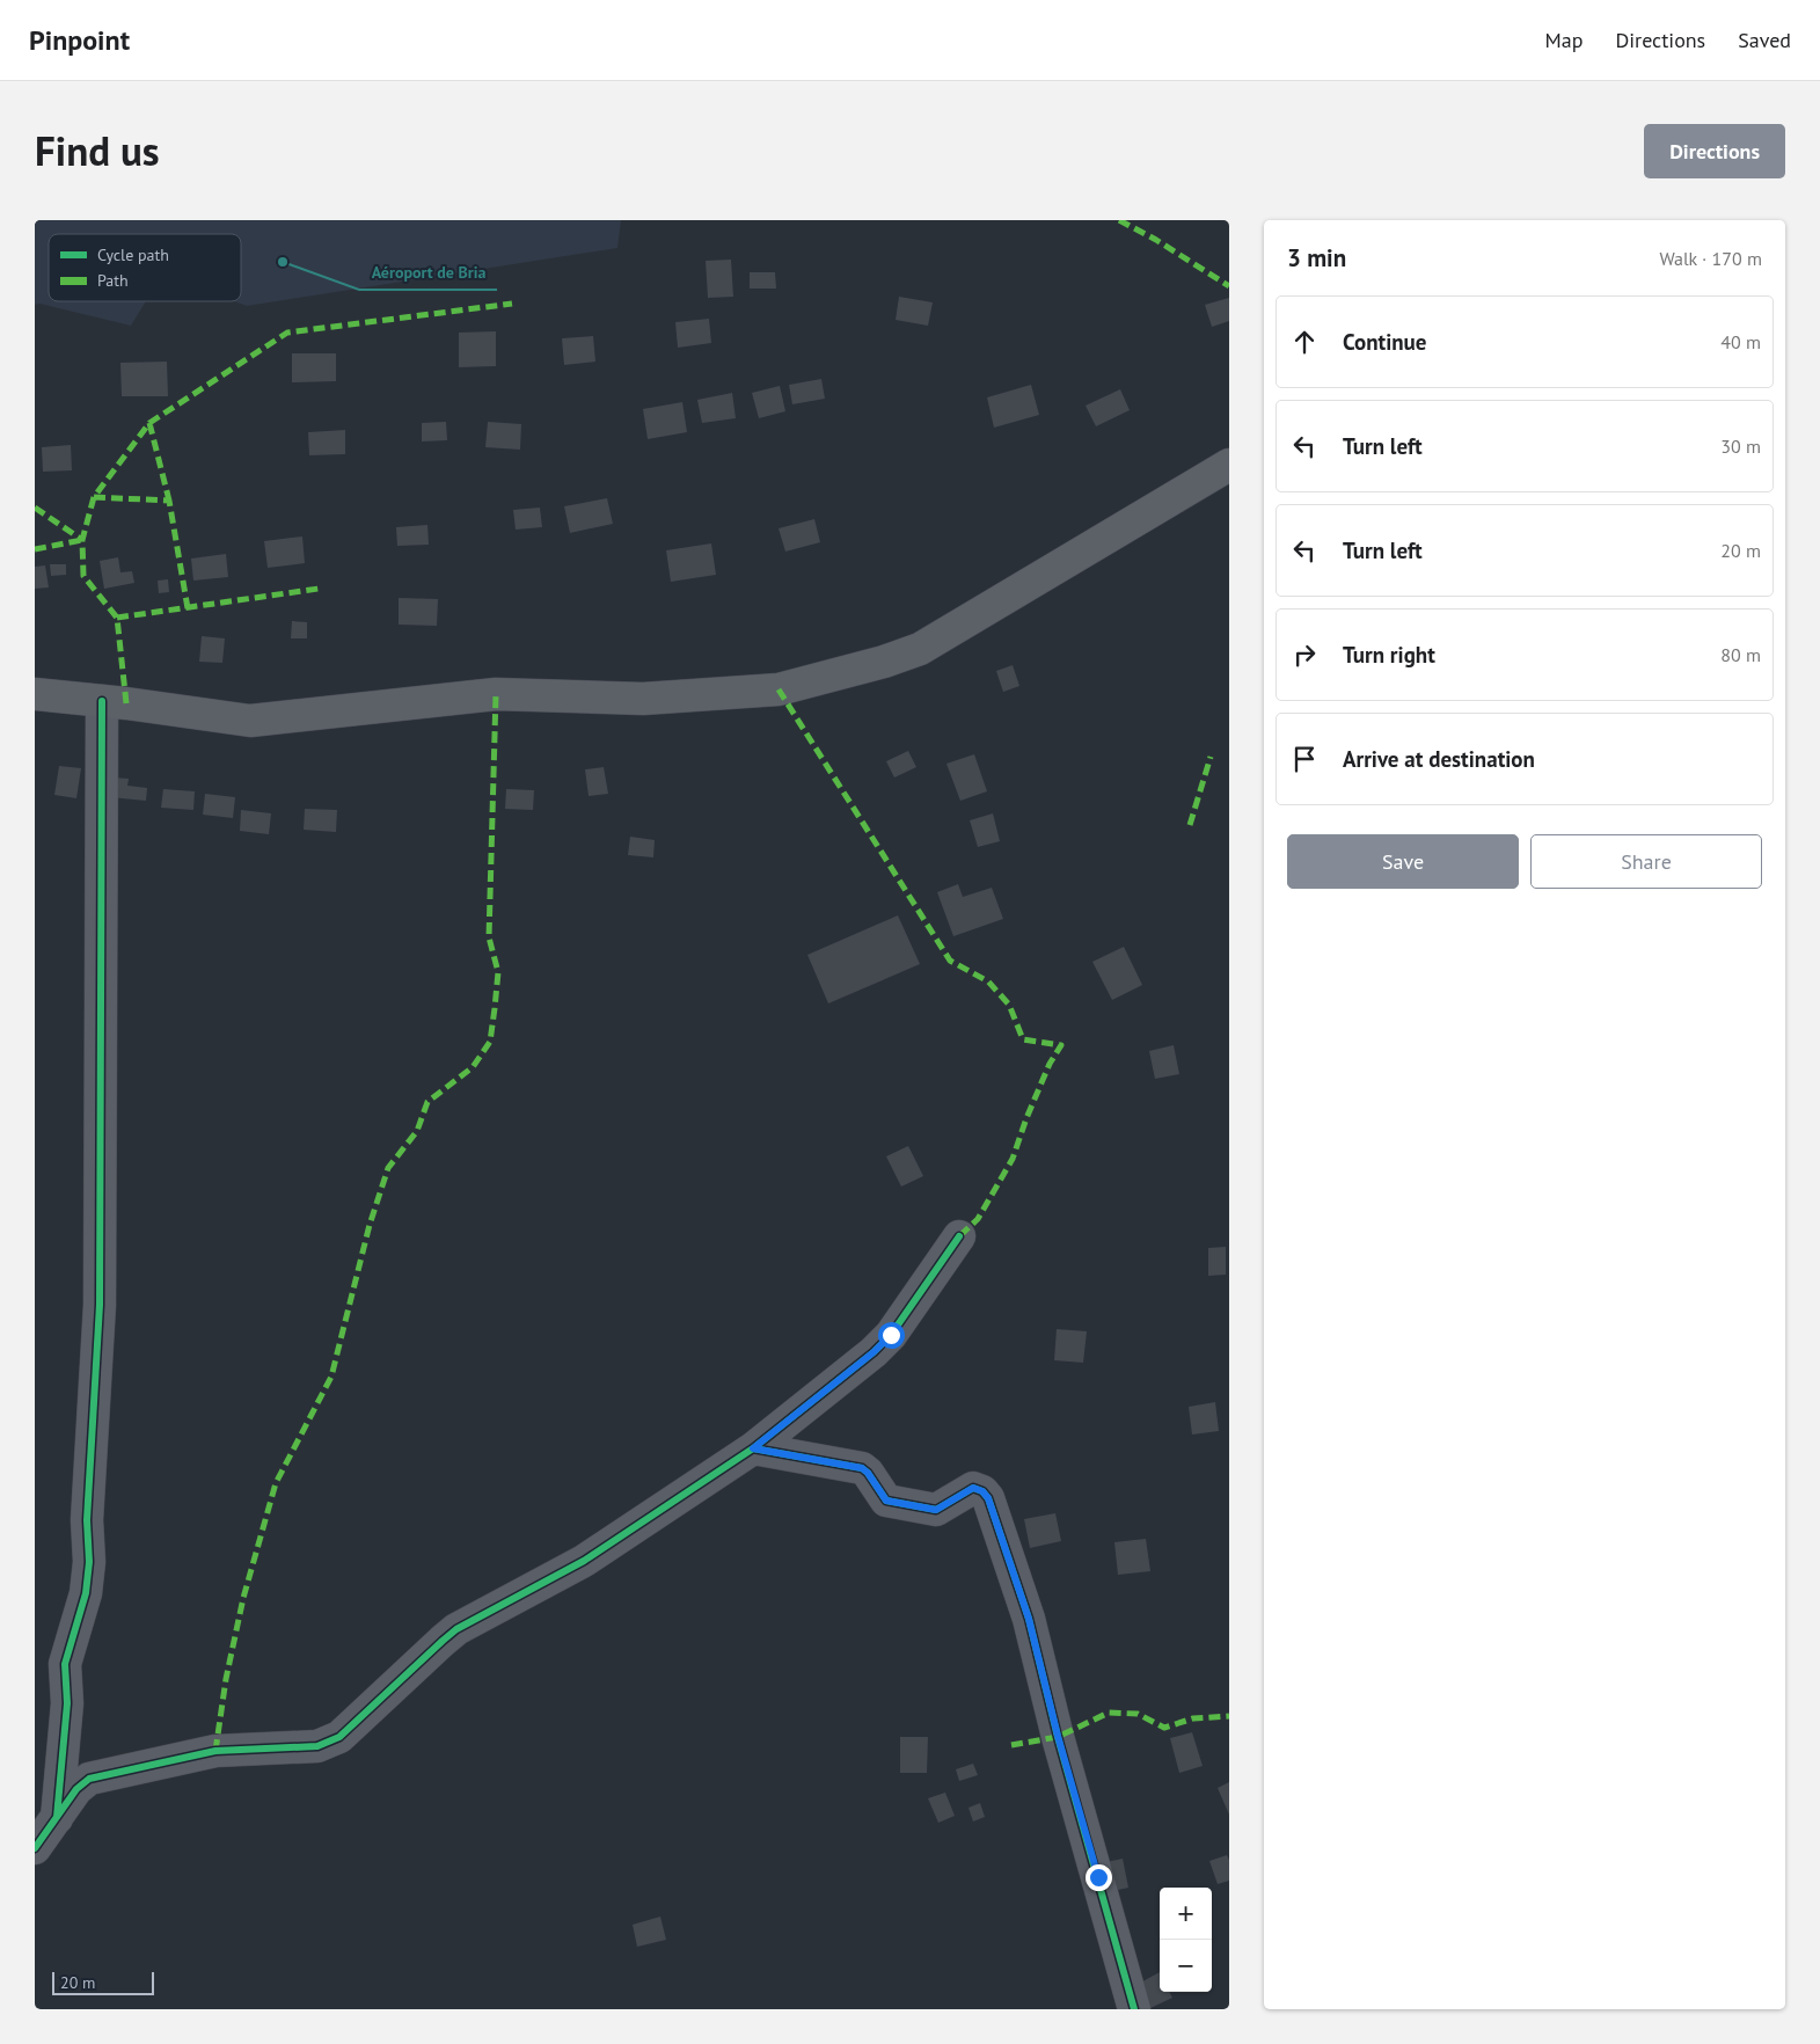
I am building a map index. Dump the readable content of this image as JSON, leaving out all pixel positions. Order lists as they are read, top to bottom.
{
  "places": ["Aéroport de Bria"],
  "legend": ["Cycle path", "Path"],
  "scale_bar": "20 m",
  "page": {
    "header": "Pinpoint",
    "nav": ["Map", "Directions", "Saved"],
    "title": "Find us",
    "buttons": [
      "Directions",
      ["Save", "Share"]
    ],
    "heading": ["3 min", "Walk · 170 m"],
    "list": [
      ["Continue", "40 m"],
      ["Turn left", "30 m"],
      ["Turn left", "20 m"],
      ["Turn right", "80 m"],
      "Arrive at destination"
    ],
    "map_buttons": ["+", "−"],
    "scale": "20 m"
  }
}
